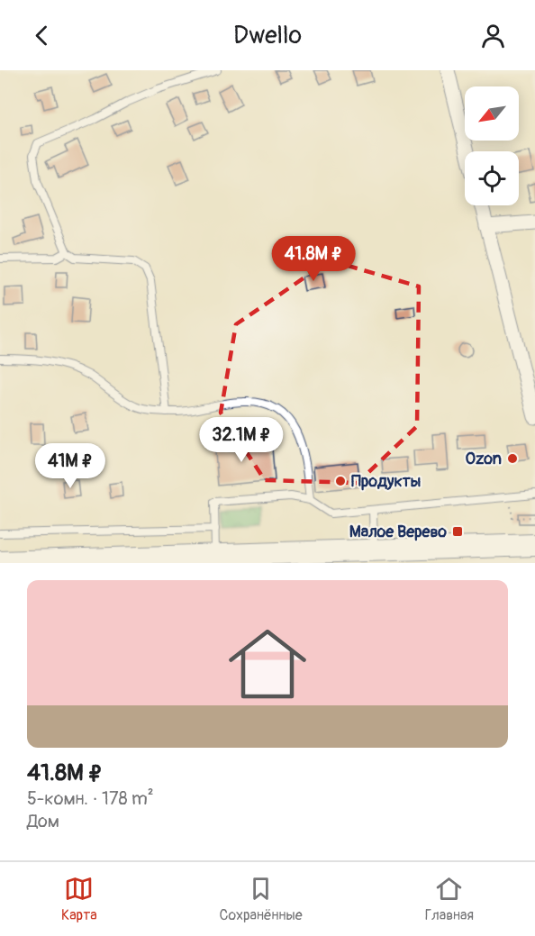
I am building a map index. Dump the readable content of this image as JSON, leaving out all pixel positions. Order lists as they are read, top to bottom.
{
  "places": {
    "other": ["Ozon", "Продукты"],
    "transit": ["Малое Верево"]
  },
  "north": "bottom left",
  "page": {
    "header": "Dwello",
    "price": ["41.8M ₽", "32.1M ₽", "41M ₽"],
    "list": [
      {
        "name": "41.8M ₽",
        "note": "5-комн. · 178 m² · Дом"
      }
    ],
    "tabs": ["Карта", "Сохранённые", "Главная"]
  }
}
